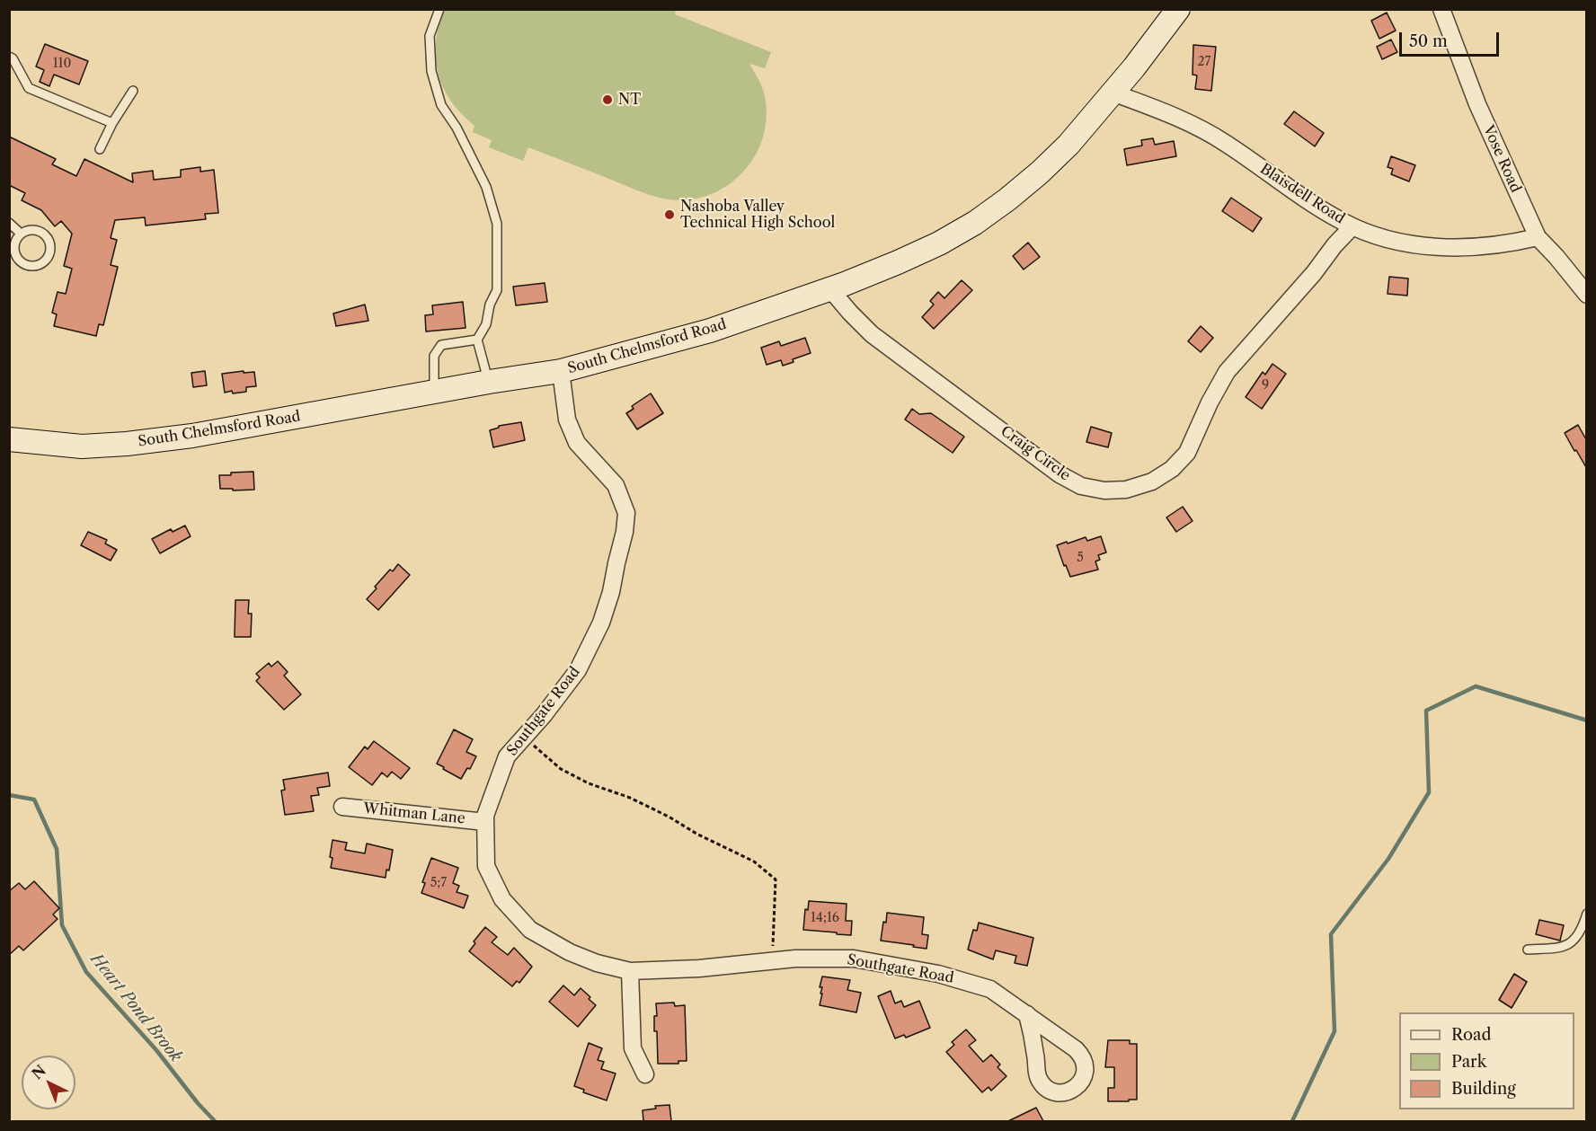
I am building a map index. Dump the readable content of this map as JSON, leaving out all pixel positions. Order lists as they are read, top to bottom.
{
  "streets": {
    "main road": ["South Chelmsford Road"],
    "street": [
      "Vose Road",
      "Blaisdell Road",
      "Craig Circle",
      "Southgate Road",
      "Whitman Lane"
    ]
  },
  "crossings": [
    ["Vose Road", "Blaisdell Road"],
    ["Blaisdell Road", "South Chelmsford Road"],
    ["Blaisdell Road", "Craig Circle"],
    ["South Chelmsford Road", "Craig Circle"],
    ["South Chelmsford Road", "Southgate Road"],
    ["Southgate Road", "Whitman Lane"]
  ],
  "water": ["Heart Pond Brook"],
  "places": ["NT", "Nashoba Valley Technical High School"],
  "house_numbers": [
    "27",
    "110",
    "9",
    "5",
    "5;7",
    "14;16"
  ],
  "legend": ["Road", "Park", "Building"],
  "scale_bar": "50 m",
  "north": "top left"
}
